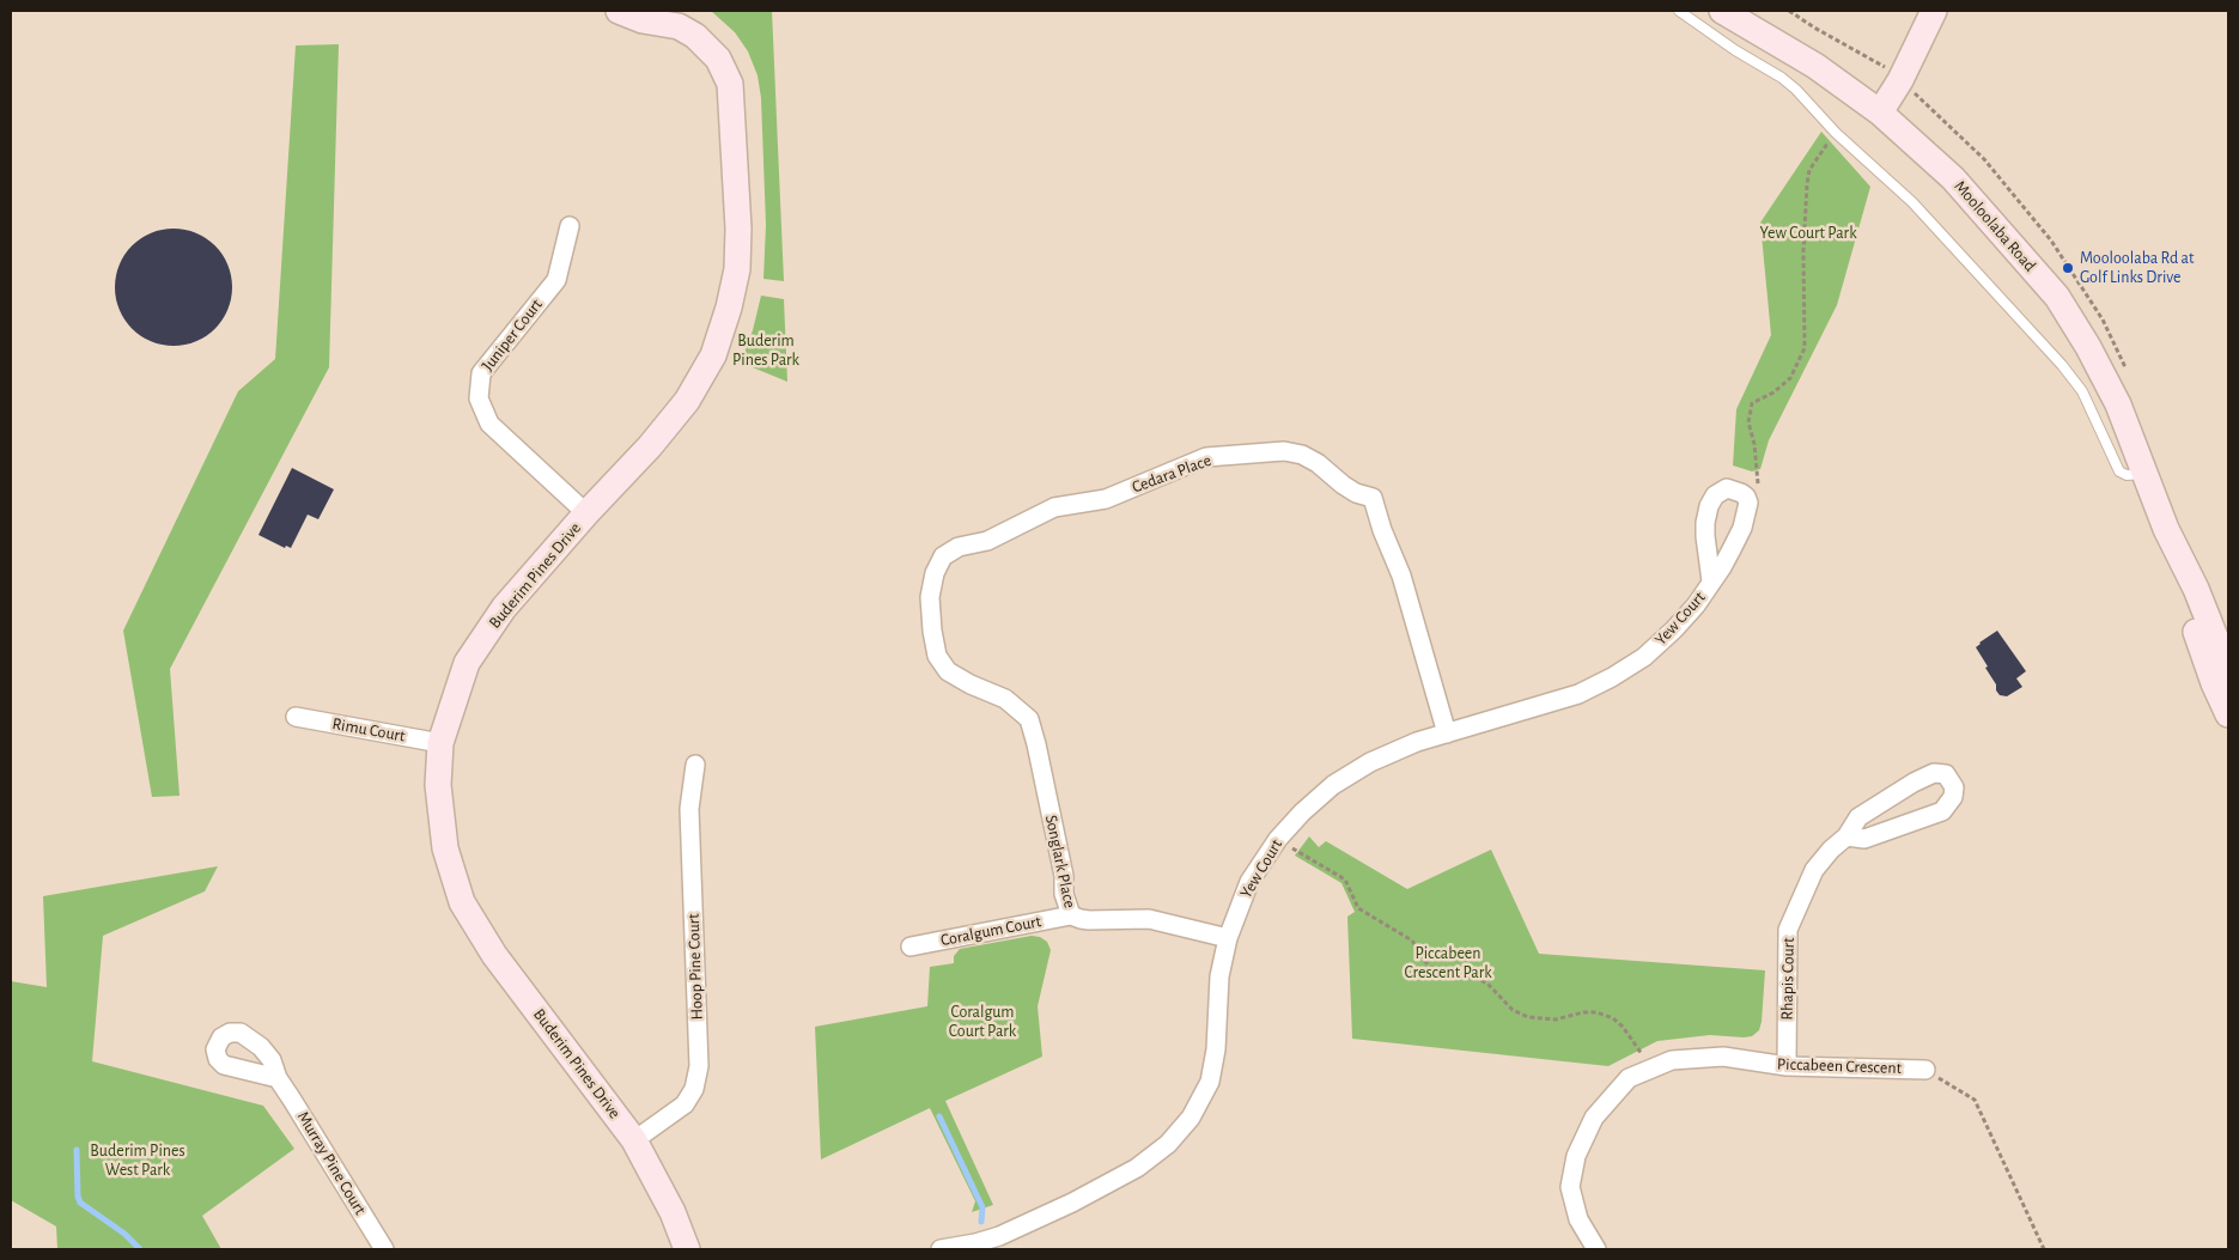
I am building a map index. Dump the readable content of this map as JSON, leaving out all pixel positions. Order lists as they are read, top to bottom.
{
  "streets": {
    "street": [
      "Mooloolaba Road",
      "Juniper Court",
      "Cedara Place",
      "Buderim Pines Drive",
      "Yew Court",
      "Rimu Court",
      "Songlark Place",
      "Coralgum Court",
      "Hoop Pine Court",
      "Rhapis Court",
      "Piccabeen Crescent",
      "Murray Pine Court"
    ]
  },
  "crossings": [
    ["Juniper Court", "Buderim Pines Drive"],
    ["Cedara Place", "Yew Court"],
    ["Cedara Place", "Songlark Place"],
    ["Buderim Pines Drive", "Rimu Court"],
    ["Buderim Pines Drive", "Hoop Pine Court"],
    ["Yew Court", "Songlark Place"],
    ["Songlark Place", "Coralgum Court"],
    ["Rhapis Court", "Piccabeen Crescent"]
  ],
  "parks": [
    "Yew Court Park",
    "Buderim Pines Park",
    "Piccabeen Crescent Park",
    "Coralgum Court Park",
    "Buderim Pines West Park"
  ],
  "places": ["Mooloolaba Rd at Golf Links Drive"]
}
